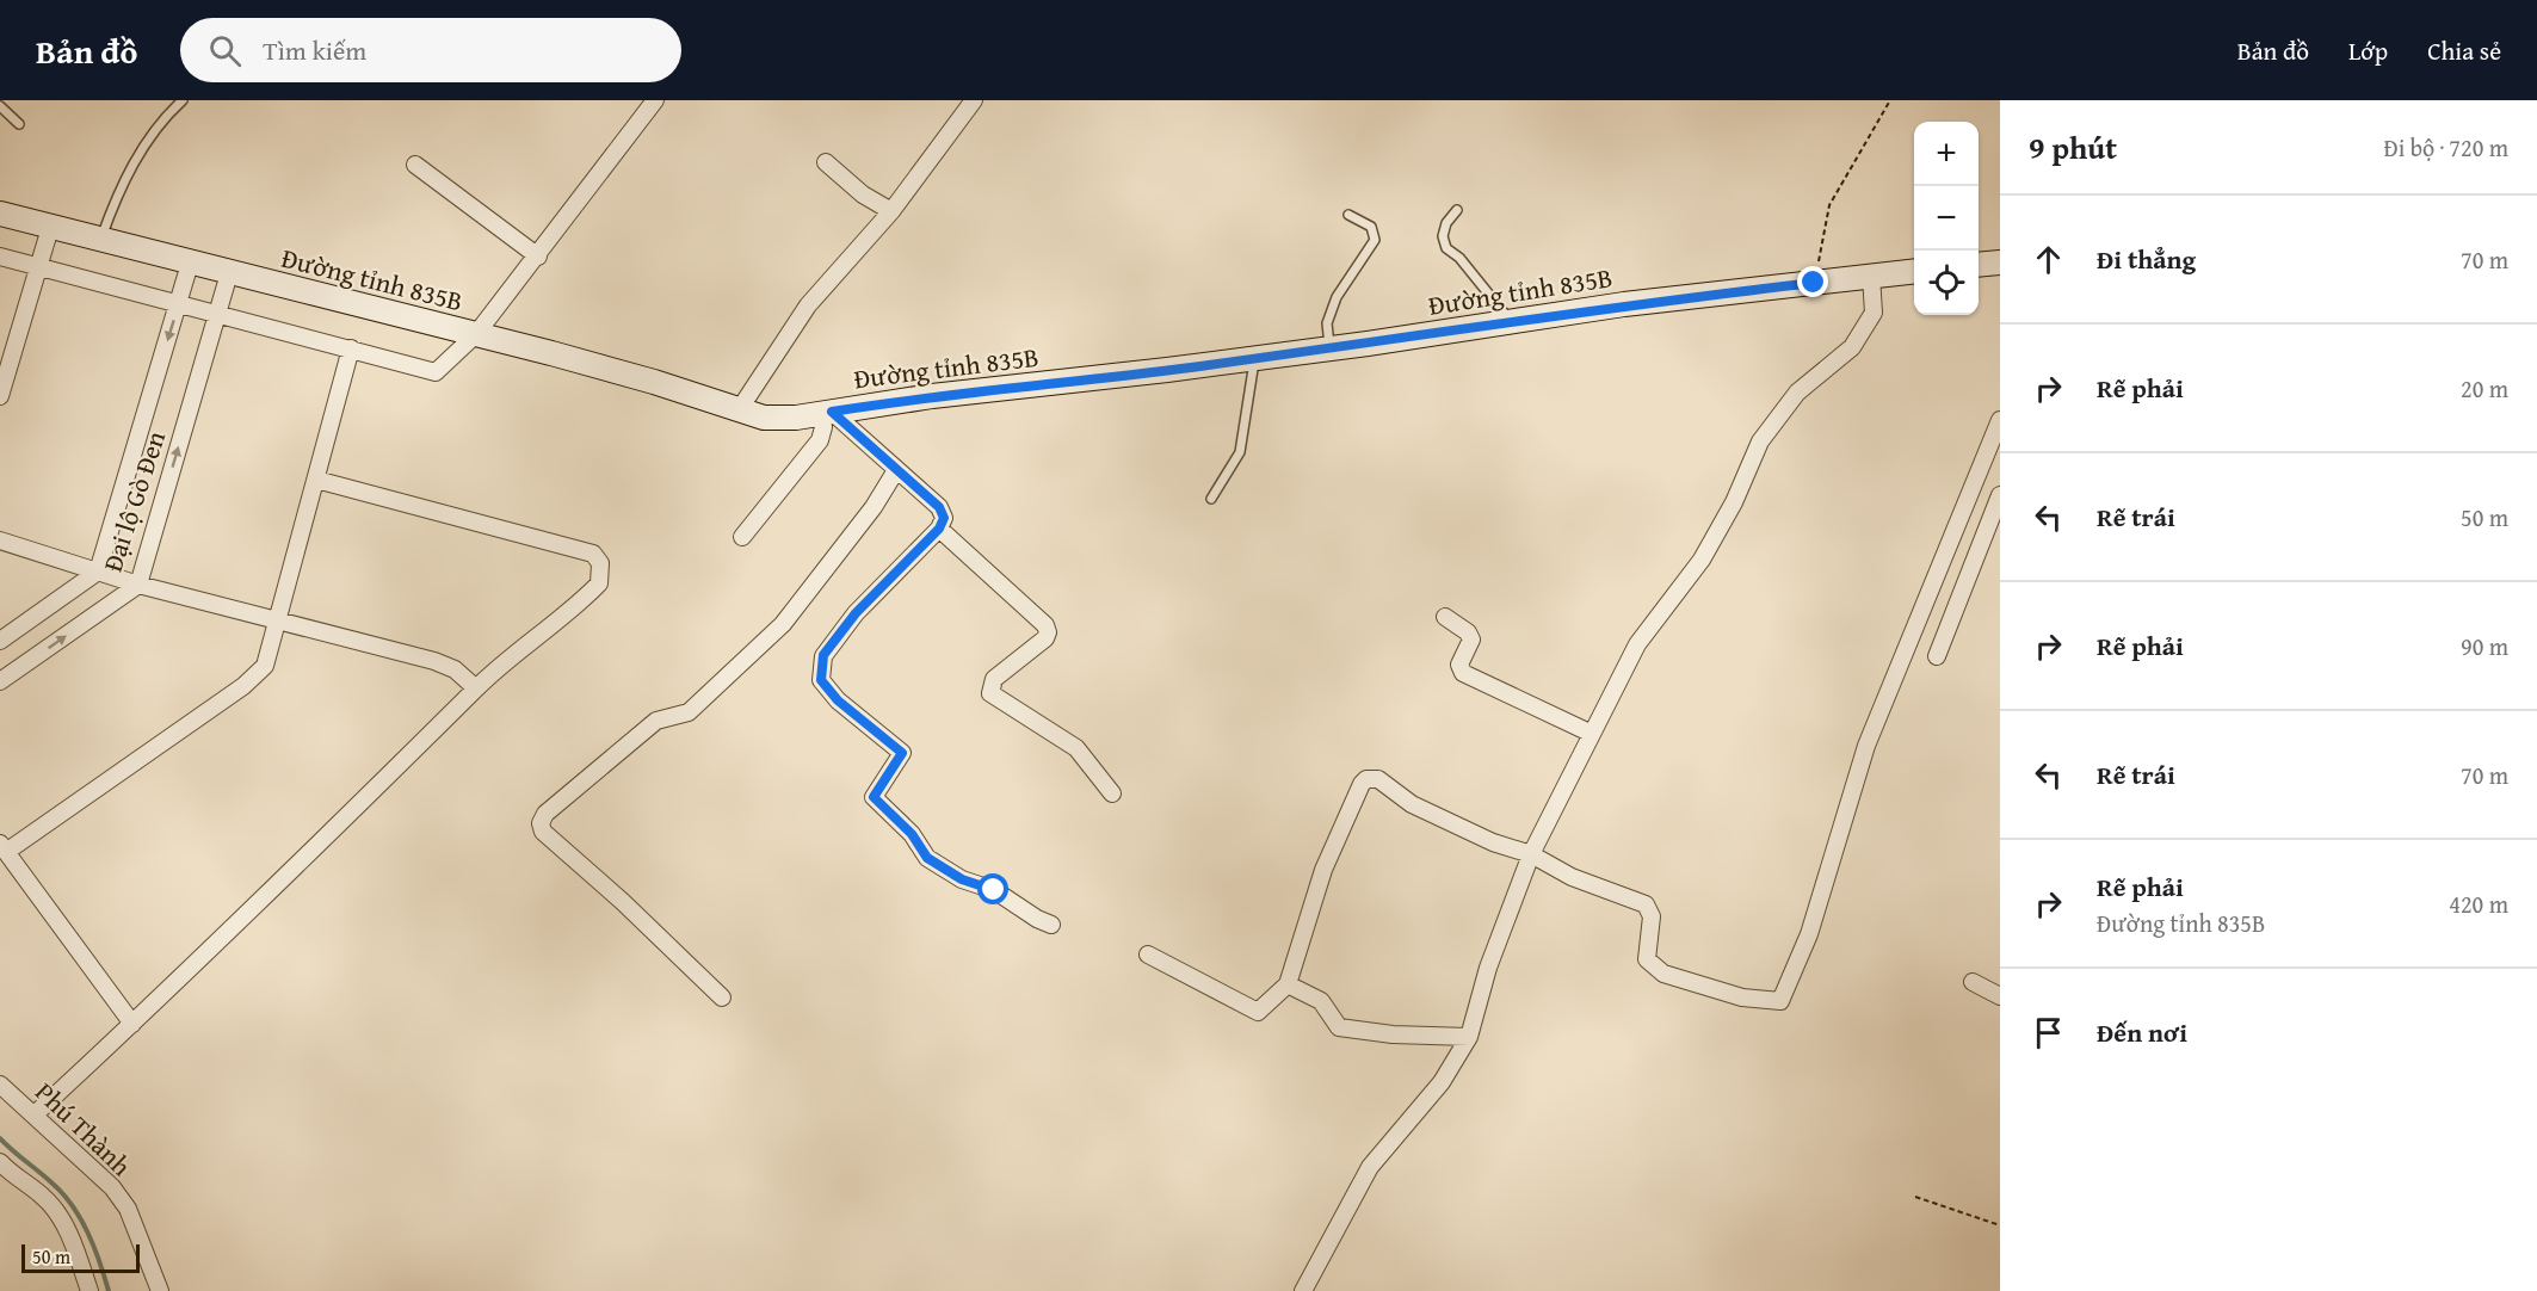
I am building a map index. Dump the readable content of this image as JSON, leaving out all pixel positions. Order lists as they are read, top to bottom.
{
  "streets": {
    "main road": ["Đường tỉnh 835B"],
    "street": ["Đại lộ Gò Đen", "Phú Thành"]
  },
  "crossings": [
    ["Đường tỉnh 835B", "Đại lộ Gò Đen"]
  ],
  "scale_bar": "50 m",
  "page": {
    "header": "Bản đồ",
    "search": "Tìm kiếm",
    "nav": ["Bản đồ", "Lớp", "Chia sẻ"],
    "heading": ["9 phút", "Đi bộ · 720 m"],
    "map_buttons": ["+", "−"],
    "list": [
      ["Đi thẳng", "70 m"],
      ["Rẽ phải", "20 m"],
      ["Rẽ trái", "50 m"],
      ["Rẽ phải", "90 m"],
      ["Rẽ trái", "70 m"],
      ["Rẽ phải", "Đường tỉnh 835B", "420 m"],
      "Đến nơi"
    ],
    "scale": "50 m"
  }
}
